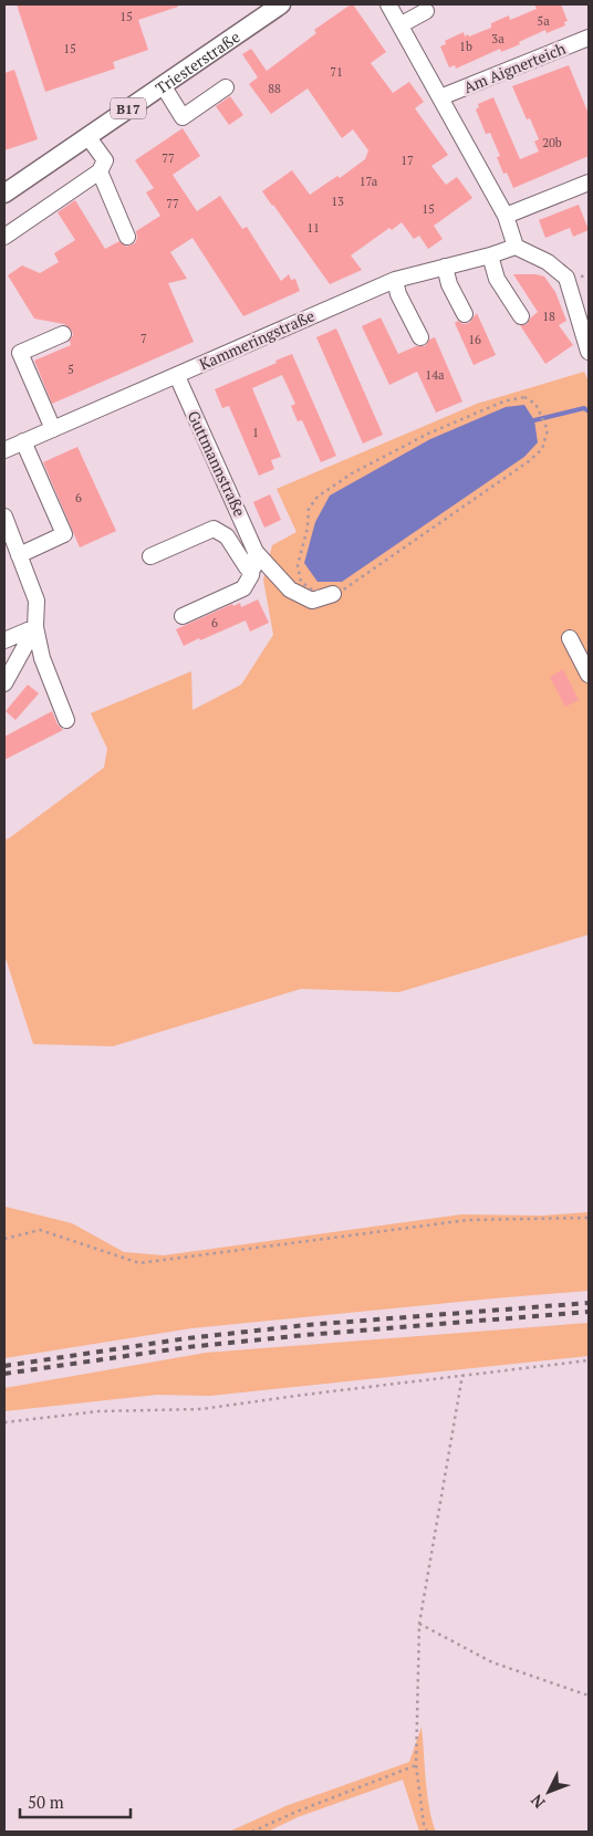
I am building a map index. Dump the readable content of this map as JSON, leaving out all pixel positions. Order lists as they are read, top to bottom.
{
  "streets": {
    "main road": ["Triesterstraße", "B17"],
    "street": ["Am Aignerteich", "Kammeringstraße", "Guttmannstraße"]
  },
  "crossings": [
    ["Kammeringstraße", "Guttmannstraße"]
  ],
  "house_numbers": [
    "15",
    "5a",
    "3a",
    "1b",
    "15",
    "71",
    "88",
    "20b",
    "77",
    "17",
    "17a",
    "13",
    "77",
    "15",
    "11",
    "18",
    "7",
    "16",
    "5",
    "14a",
    "1",
    "6",
    "6"
  ],
  "scale_bar": "50 m",
  "north": "bottom left"
}
